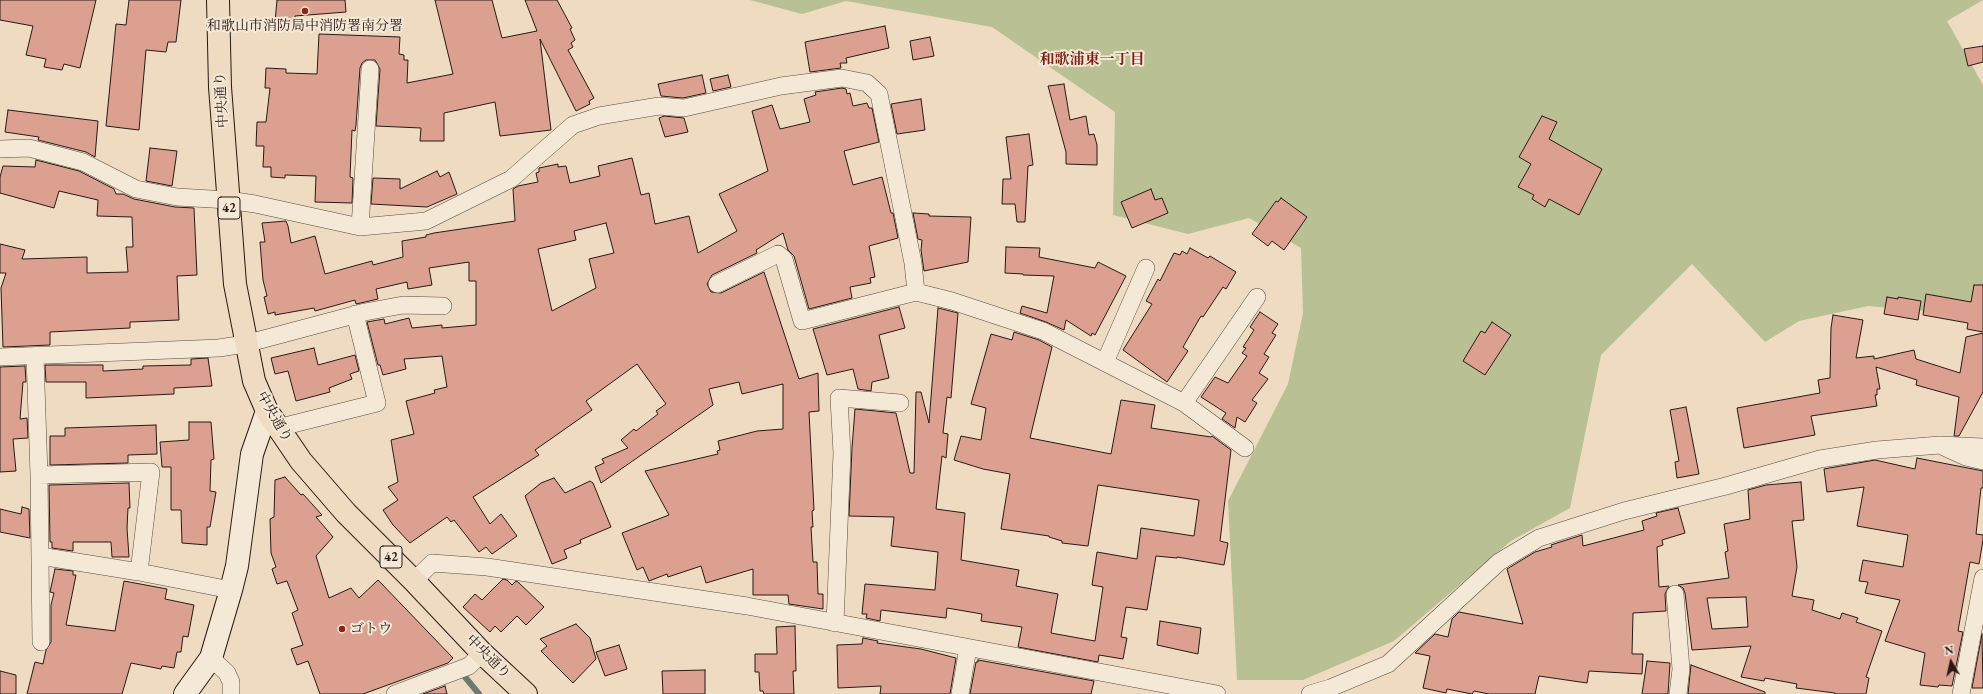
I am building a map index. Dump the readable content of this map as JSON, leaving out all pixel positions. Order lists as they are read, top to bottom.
{
  "streets": {
    "highway": ["中央通り", "42"]
  },
  "districts": ["和歌浦東一丁目"],
  "places": ["和歌山市消防局中消防署南分署", "ゴトウ"],
  "north": "top"
}
